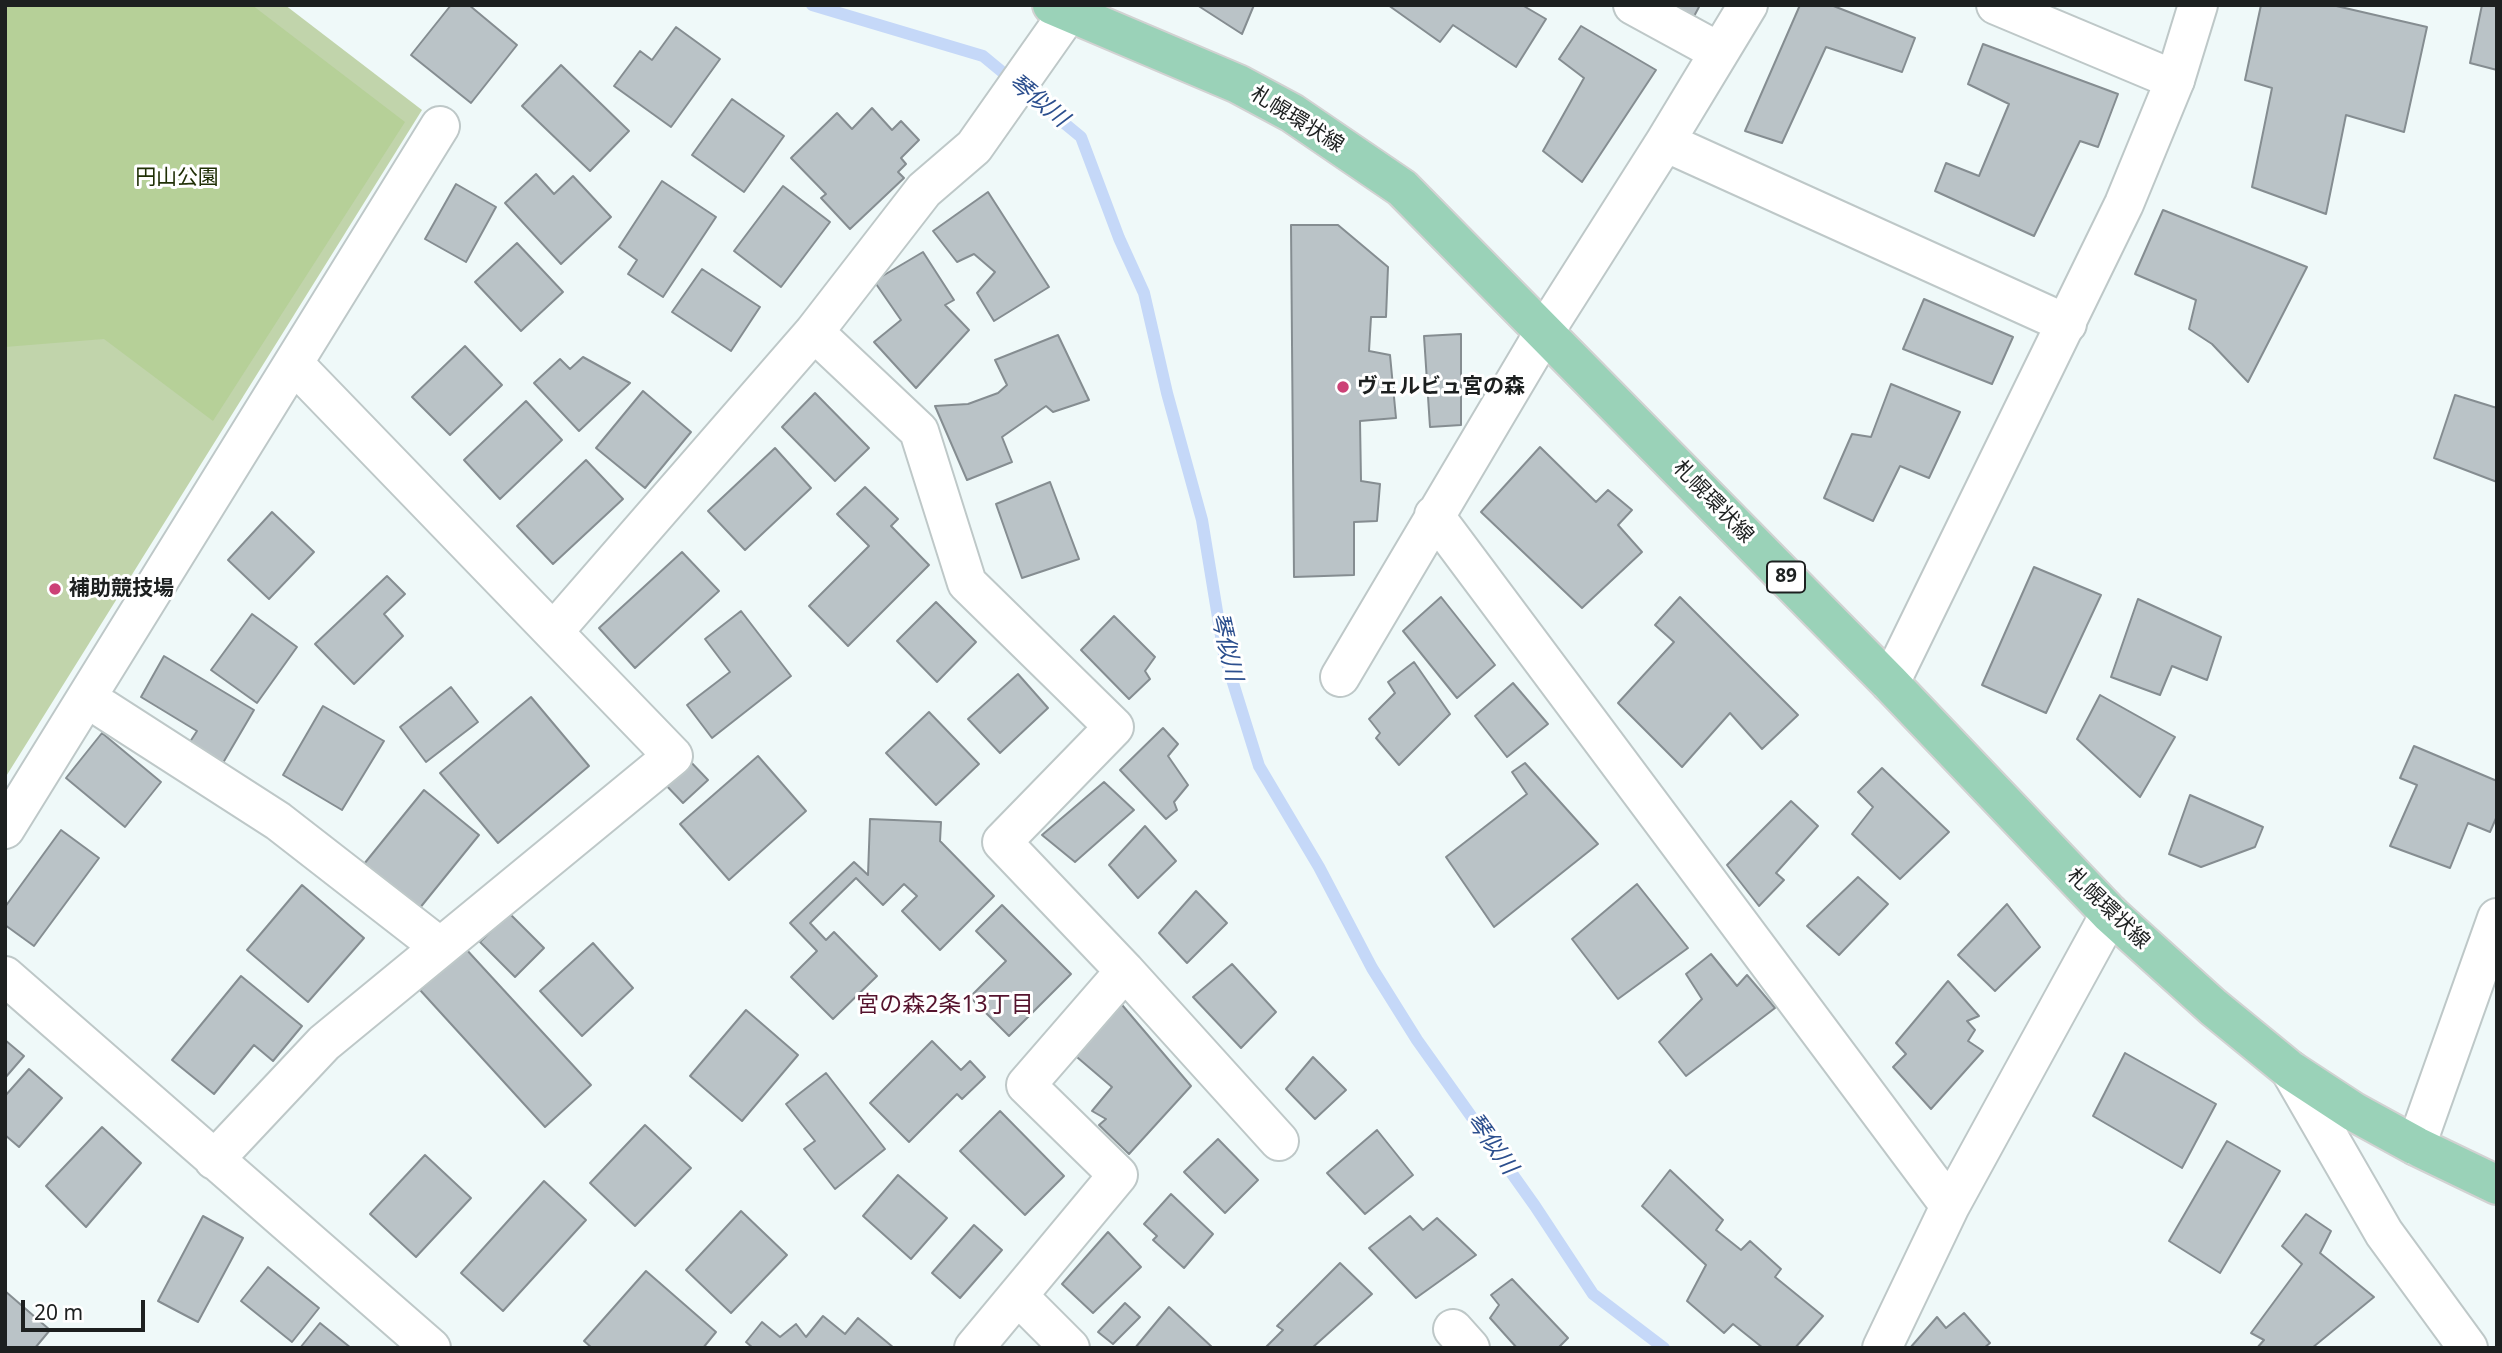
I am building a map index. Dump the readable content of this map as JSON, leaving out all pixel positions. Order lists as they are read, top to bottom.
{
  "streets": {
    "main road": ["札幌環状線", "89"]
  },
  "districts": ["宮の森2条13丁目"],
  "water": ["琴似川"],
  "parks": ["円山公園"],
  "places": ["ヴェルビュ宮の森", "補助競技場"],
  "scale_bar": "20 m"
}
